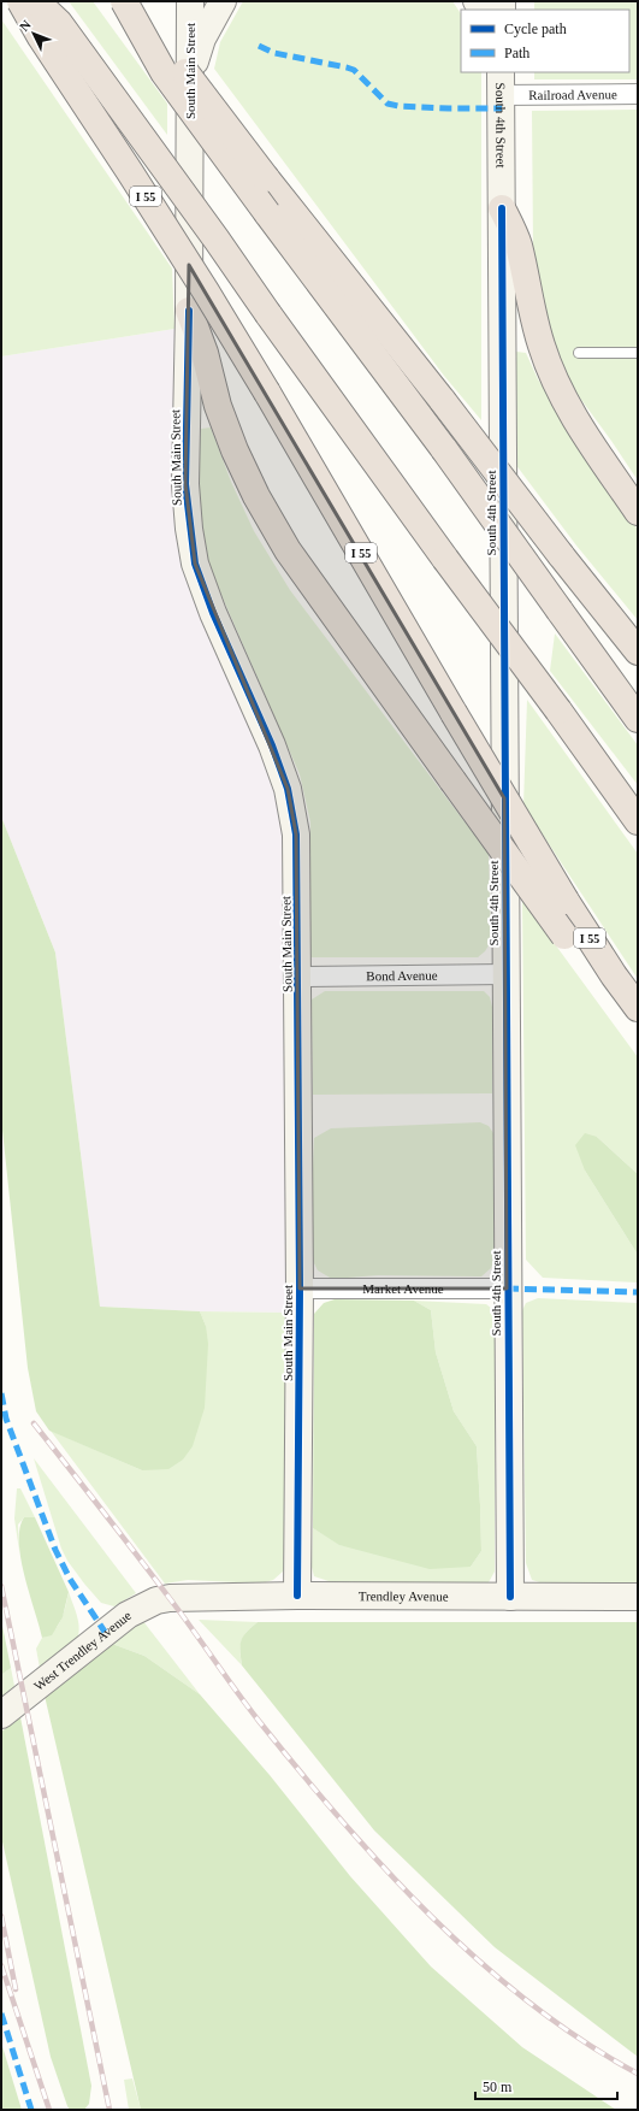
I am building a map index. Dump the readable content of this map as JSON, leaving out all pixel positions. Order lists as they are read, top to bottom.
{
  "streets": {
    "highway": ["I 55"],
    "street": [
      "South Main Street",
      "Railroad Avenue",
      "South 4th Street",
      "Bond Avenue",
      "Market Avenue",
      "Trendley Avenue",
      "West Trendley Avenue"
    ]
  },
  "crossings": [
    ["South Main Street", "Bond Avenue"],
    ["South Main Street", "Market Avenue"],
    ["South Main Street", "Trendley Avenue"],
    ["Railroad Avenue", "South 4th Street"],
    ["South 4th Street", "Bond Avenue"],
    ["South 4th Street", "Market Avenue"],
    ["South 4th Street", "Trendley Avenue"],
    ["Trendley Avenue", "West Trendley Avenue"]
  ],
  "legend": ["Cycle path", "Path"],
  "scale_bar": "50 m",
  "north": "top left"
}
